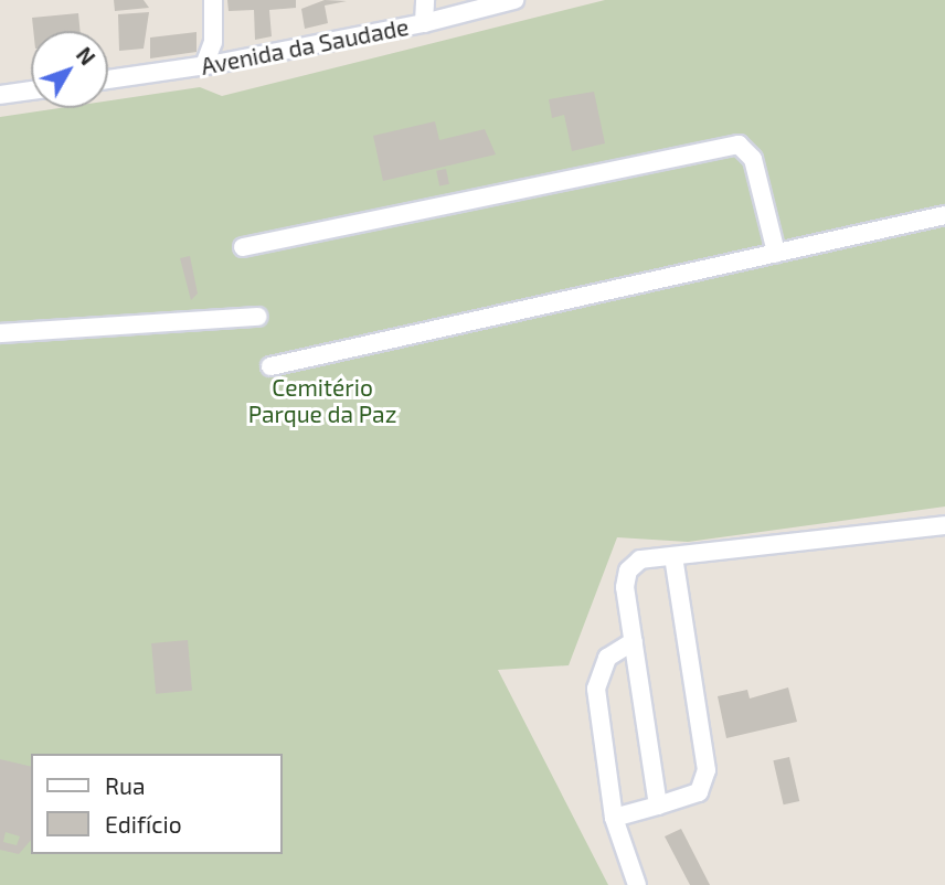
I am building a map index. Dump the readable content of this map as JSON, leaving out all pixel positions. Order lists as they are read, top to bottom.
{
  "streets": {
    "street": ["Avenida da Saudade"]
  },
  "parks": ["Cemitério Parque da Paz"],
  "legend": ["Rua", "Edifício"],
  "north": "top right"
}
